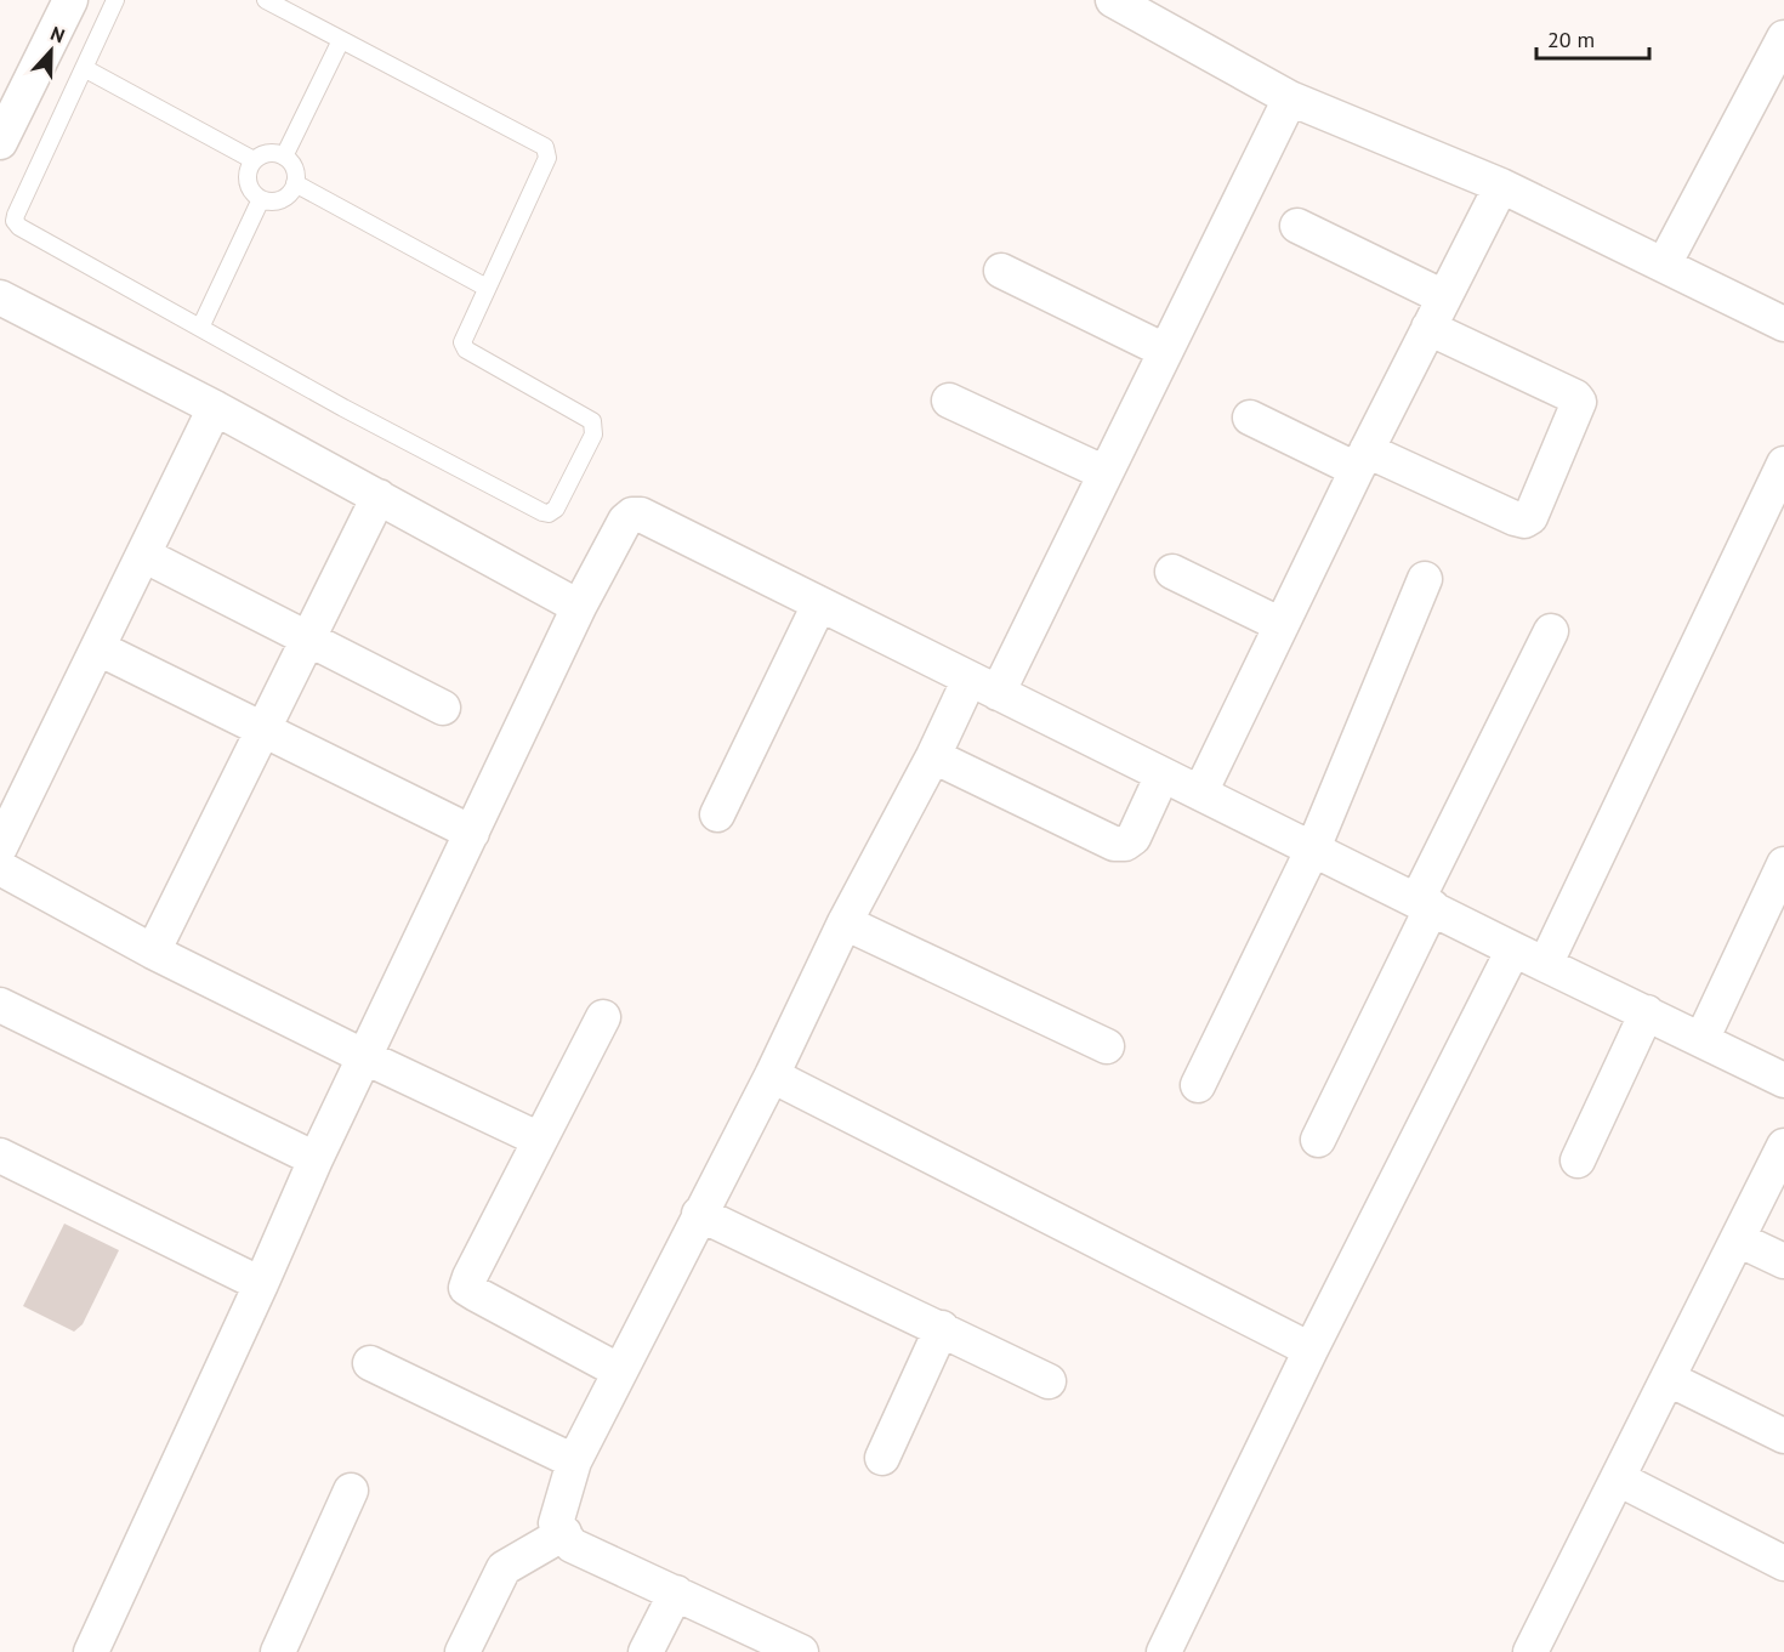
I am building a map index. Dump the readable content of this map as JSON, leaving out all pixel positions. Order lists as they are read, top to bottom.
{
  "scale_bar": "20 m",
  "north": "top"
}
